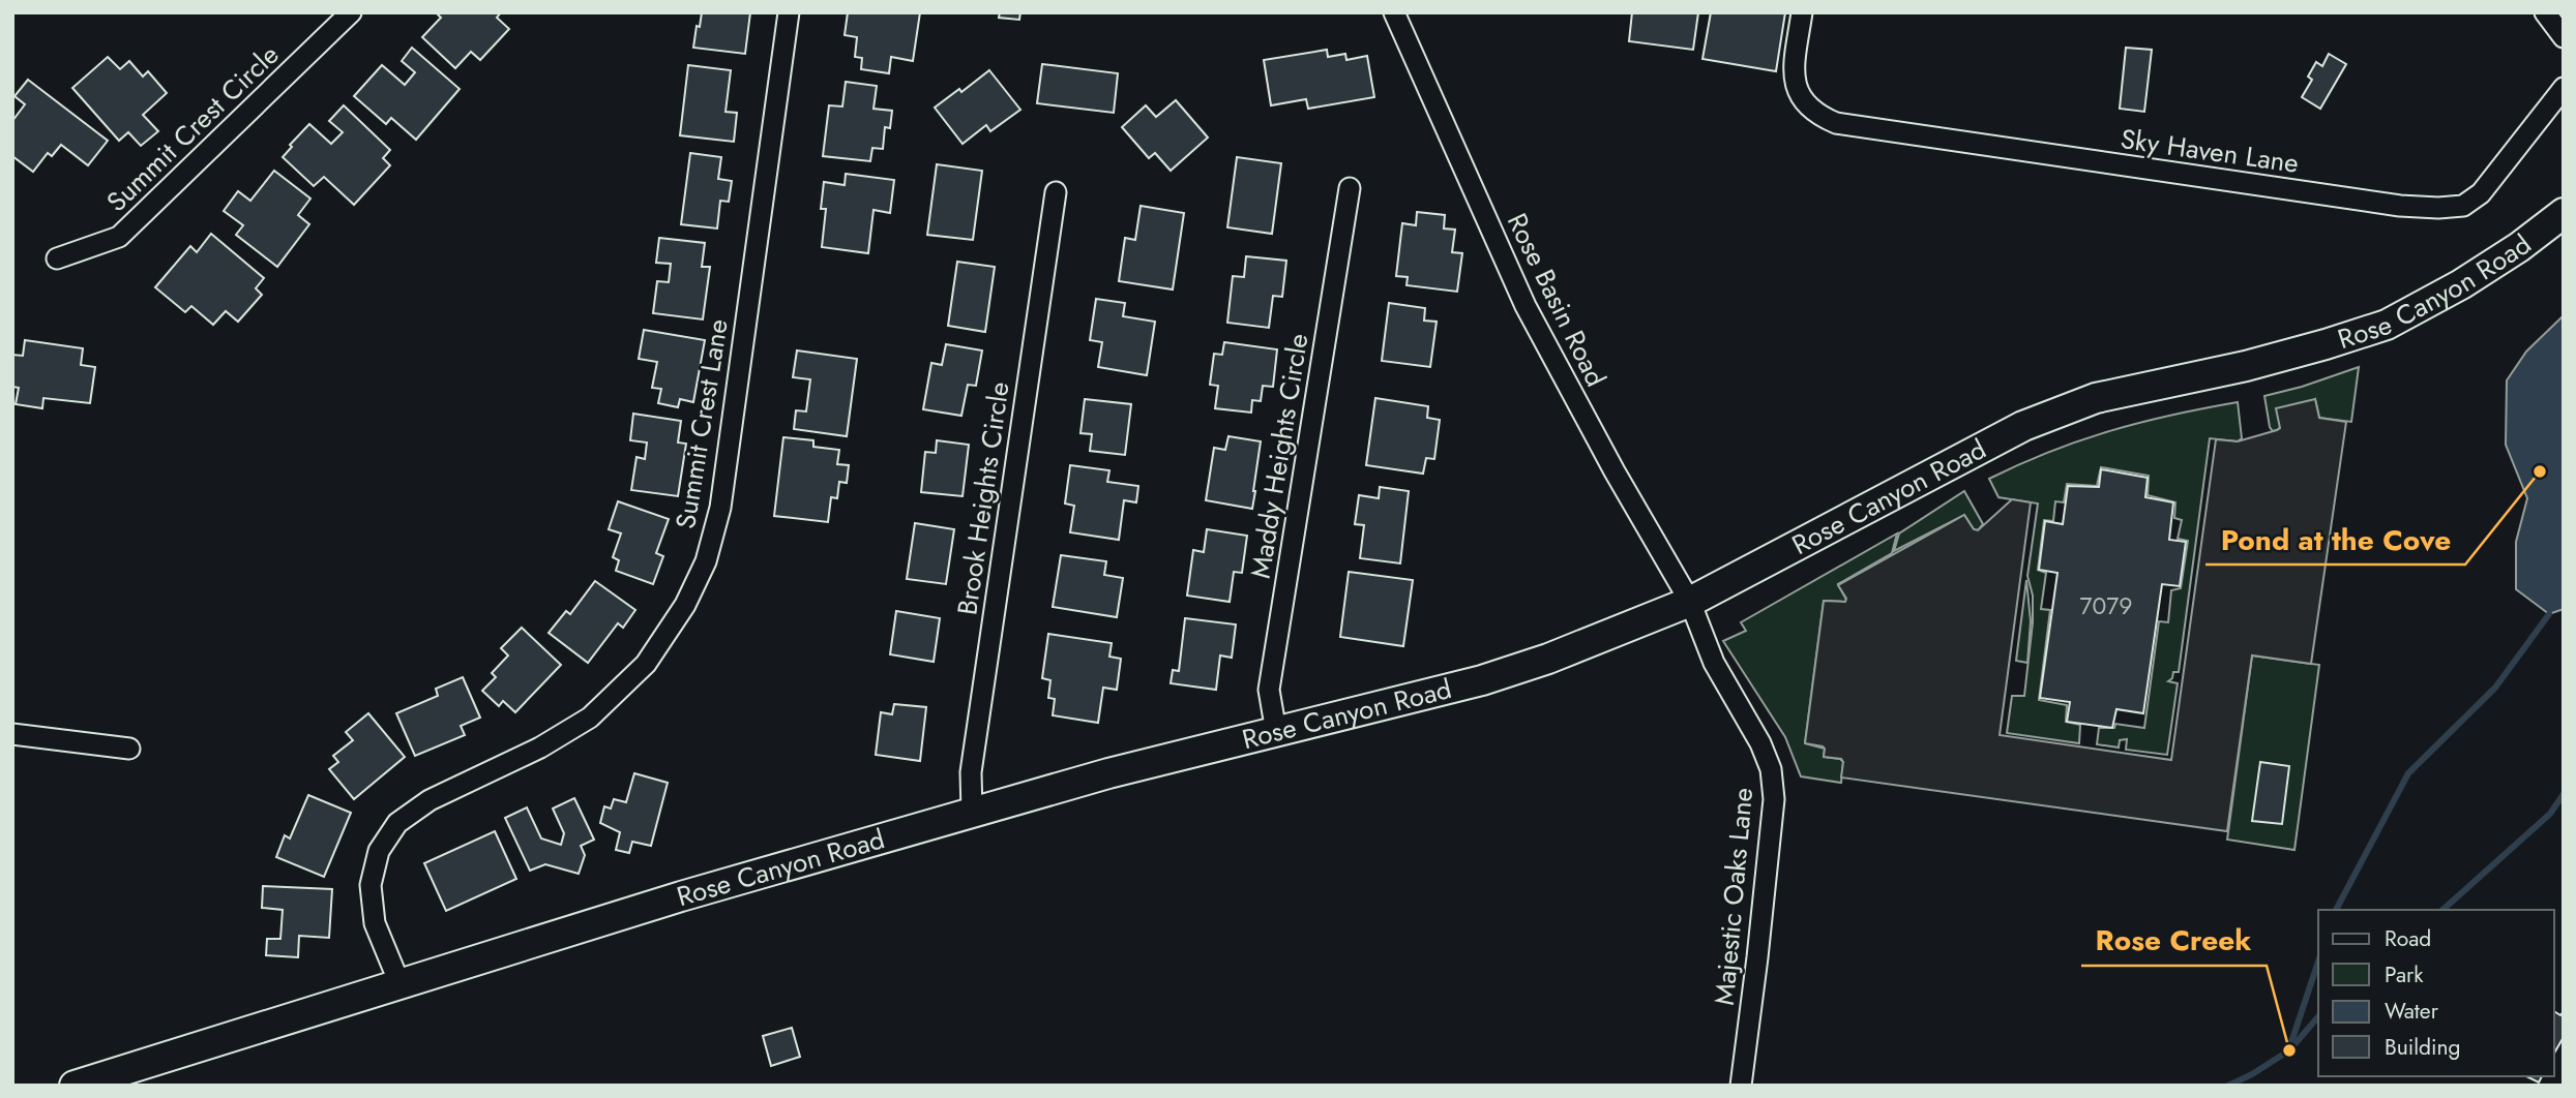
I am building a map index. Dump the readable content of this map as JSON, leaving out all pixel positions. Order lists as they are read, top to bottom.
{
  "streets": {
    "street": [
      "Summit Crest Circle",
      "Sky Haven Lane",
      "Rose Canyon Road",
      "Rose Basin Road",
      "Summit Crest Lane",
      "Maddy Heights Circle",
      "Brook Heights Circle",
      "Majestic Oaks Lane"
    ]
  },
  "crossings": [
    ["Rose Canyon Road", "Rose Basin Road"],
    ["Rose Canyon Road", "Summit Crest Lane"],
    ["Rose Canyon Road", "Maddy Heights Circle"],
    ["Rose Canyon Road", "Brook Heights Circle"],
    ["Rose Canyon Road", "Majestic Oaks Lane"],
    ["Rose Basin Road", "Majestic Oaks Lane"]
  ],
  "places": ["Pond at the Cove", "Rose Creek"],
  "house_numbers": ["7079"],
  "legend": [
    "Road",
    "Park",
    "Water",
    "Building"
  ]
}
